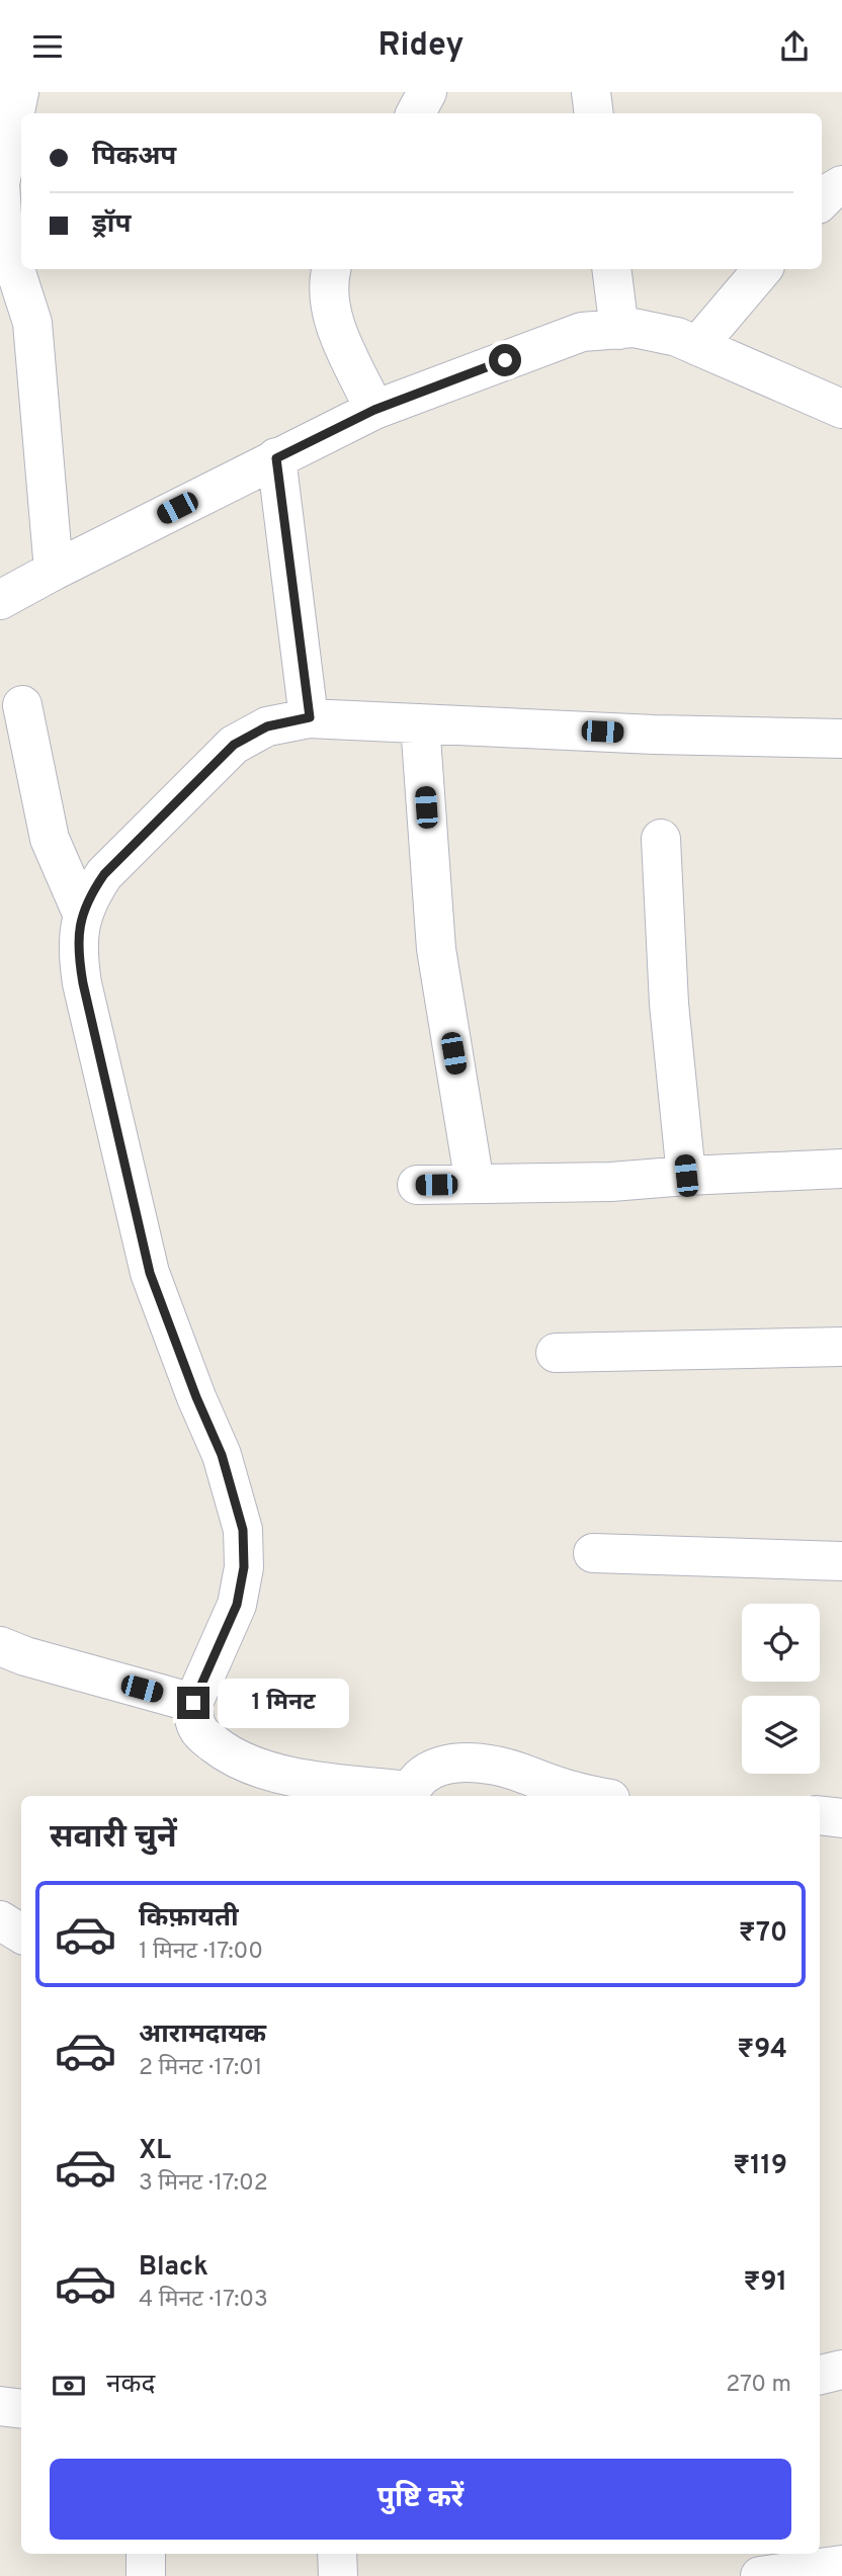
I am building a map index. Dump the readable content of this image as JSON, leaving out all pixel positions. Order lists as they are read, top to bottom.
{
  "page": {
    "header": "Ridey",
    "banner": ["पिकअप", "ड्रॉप"],
    "bubble": "1 मिनट",
    "heading": "सवारी चुनें",
    "list": [
      {
        "name": "किफ़ायती",
        "note": "1 मिनट · 17:00",
        "value": "₹70"
      },
      {
        "name": "आरामदायक",
        "note": "2 मिनट · 17:01",
        "value": "₹94"
      },
      {
        "name": "XL",
        "note": "3 मिनट · 17:02",
        "value": "₹119"
      },
      {
        "name": "Black",
        "note": "4 मिनट · 17:03",
        "value": "₹91"
      }
    ],
    "pay": ["नकद", "270 m"],
    "buttons": "पुष्टि करें"
  }
}
